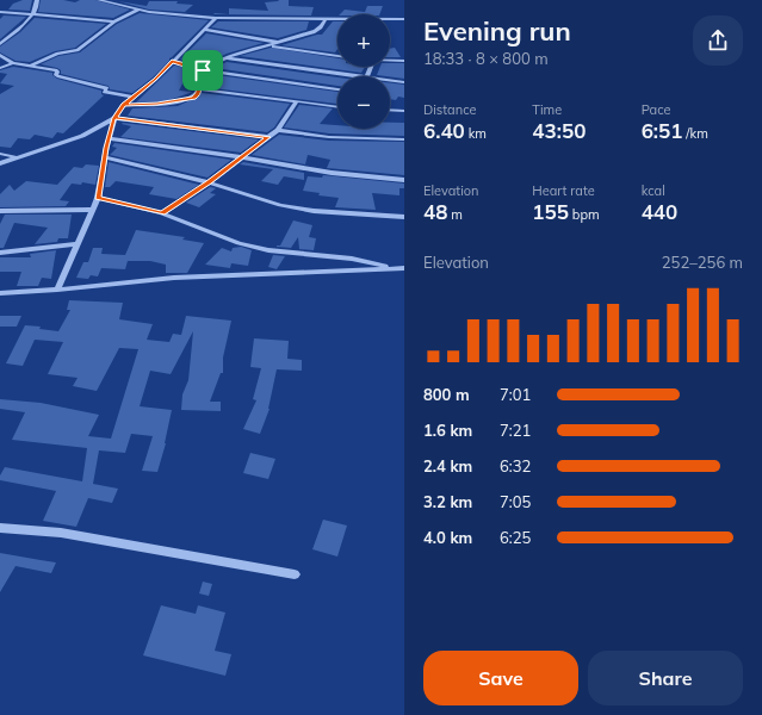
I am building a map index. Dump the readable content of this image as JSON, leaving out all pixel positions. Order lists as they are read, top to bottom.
{
  "page": {
    "heading": ["Evening run", "18:33 · 8 × 800 m"],
    "map_buttons": ["+", "−"],
    "stats": [
      ["Distance", "6.40 km"],
      ["Time", "43:50"],
      ["Pace", "6:51 /km"],
      ["Elevation", "48 m"],
      ["Heart rate", "155 bpm"],
      ["kcal", "440"]
    ],
    "chart": ["Elevation", "252–256 m"],
    "list": [
      {
        "name": "800 m",
        "note": "7:01"
      },
      {
        "name": "1.6 km",
        "note": "7:21"
      },
      {
        "name": "2.4 km",
        "note": "6:32"
      },
      {
        "name": "3.2 km",
        "note": "7:05"
      },
      {
        "name": "4.0 km",
        "note": "6:25"
      }
    ],
    "buttons": ["Save", "Share"]
  }
}
